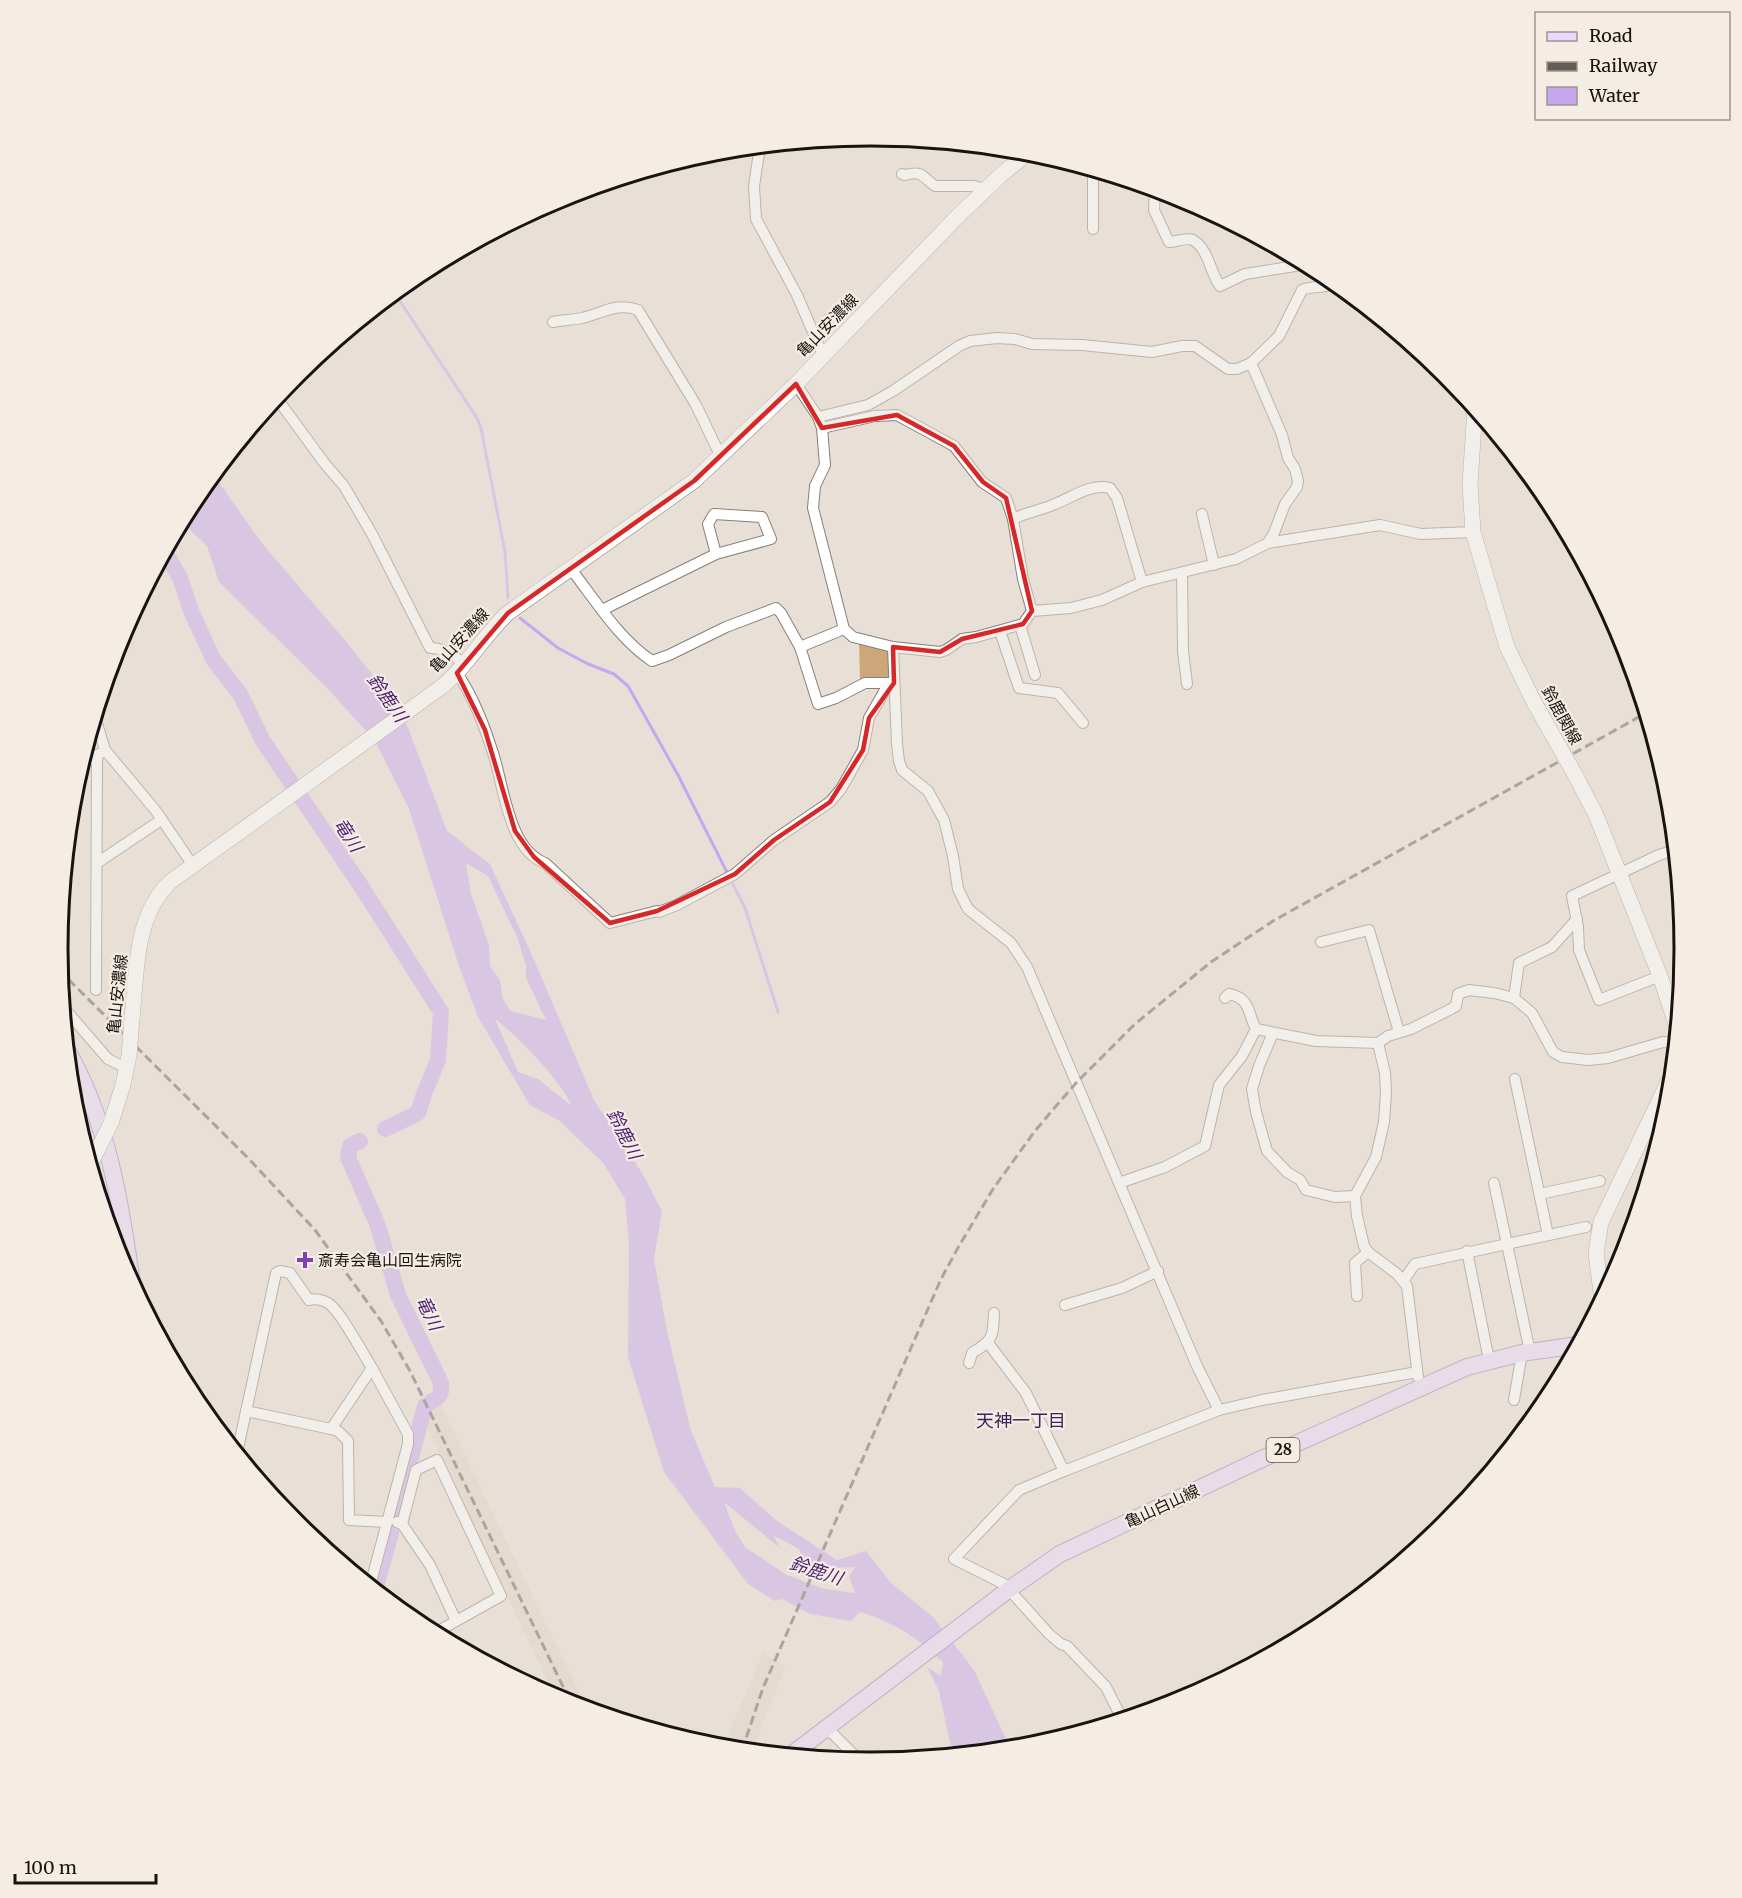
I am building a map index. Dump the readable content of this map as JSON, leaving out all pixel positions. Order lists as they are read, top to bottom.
{
  "streets": {
    "main road": [
      "亀山安濃線",
      "鈴鹿関線",
      "28",
      "亀山白山線"
    ]
  },
  "districts": ["天神一丁目"],
  "water": ["鈴鹿川", "竜川"],
  "places": {
    "health": ["斎寿会亀山回生病院"]
  },
  "legend": ["Road", "Railway", "Water"],
  "scale_bar": "100 m"
}
